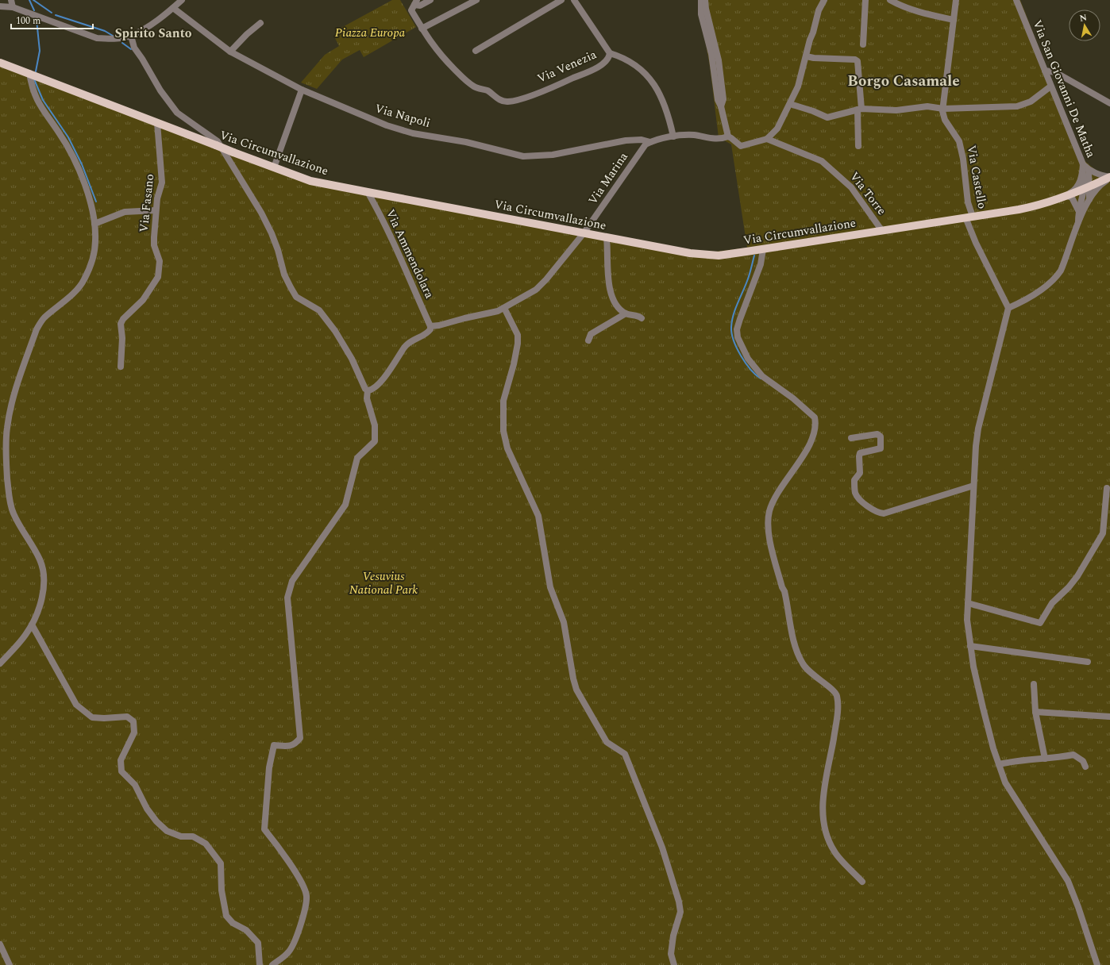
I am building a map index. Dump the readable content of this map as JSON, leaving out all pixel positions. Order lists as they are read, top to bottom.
{
  "streets": {
    "main road": ["Via Circumvallazione"],
    "street": [
      "Via Venezia",
      "Via San Giovanni De Matha",
      "Via Napoli",
      "Via Castello",
      "Via Marina",
      "Via Torre",
      "Via Fasano",
      "Via Ammendolara"
    ]
  },
  "crossings": [
    ["Via San Giovanni De Matha", "Via Circumvallazione"],
    ["Via Napoli", "Via Marina"],
    ["Via Circumvallazione", "Via Castello"],
    ["Via Circumvallazione", "Via Marina"],
    ["Via Circumvallazione", "Via Torre"],
    ["Via Circumvallazione", "Via Fasano"],
    ["Via Circumvallazione", "Via Ammendolara"]
  ],
  "districts": ["Spirito Santo", "Borgo Casamale"],
  "parks": ["Piazza Europa", "Vesuvius National Park"],
  "scale_bar": "100 m",
  "north": "top"
}
